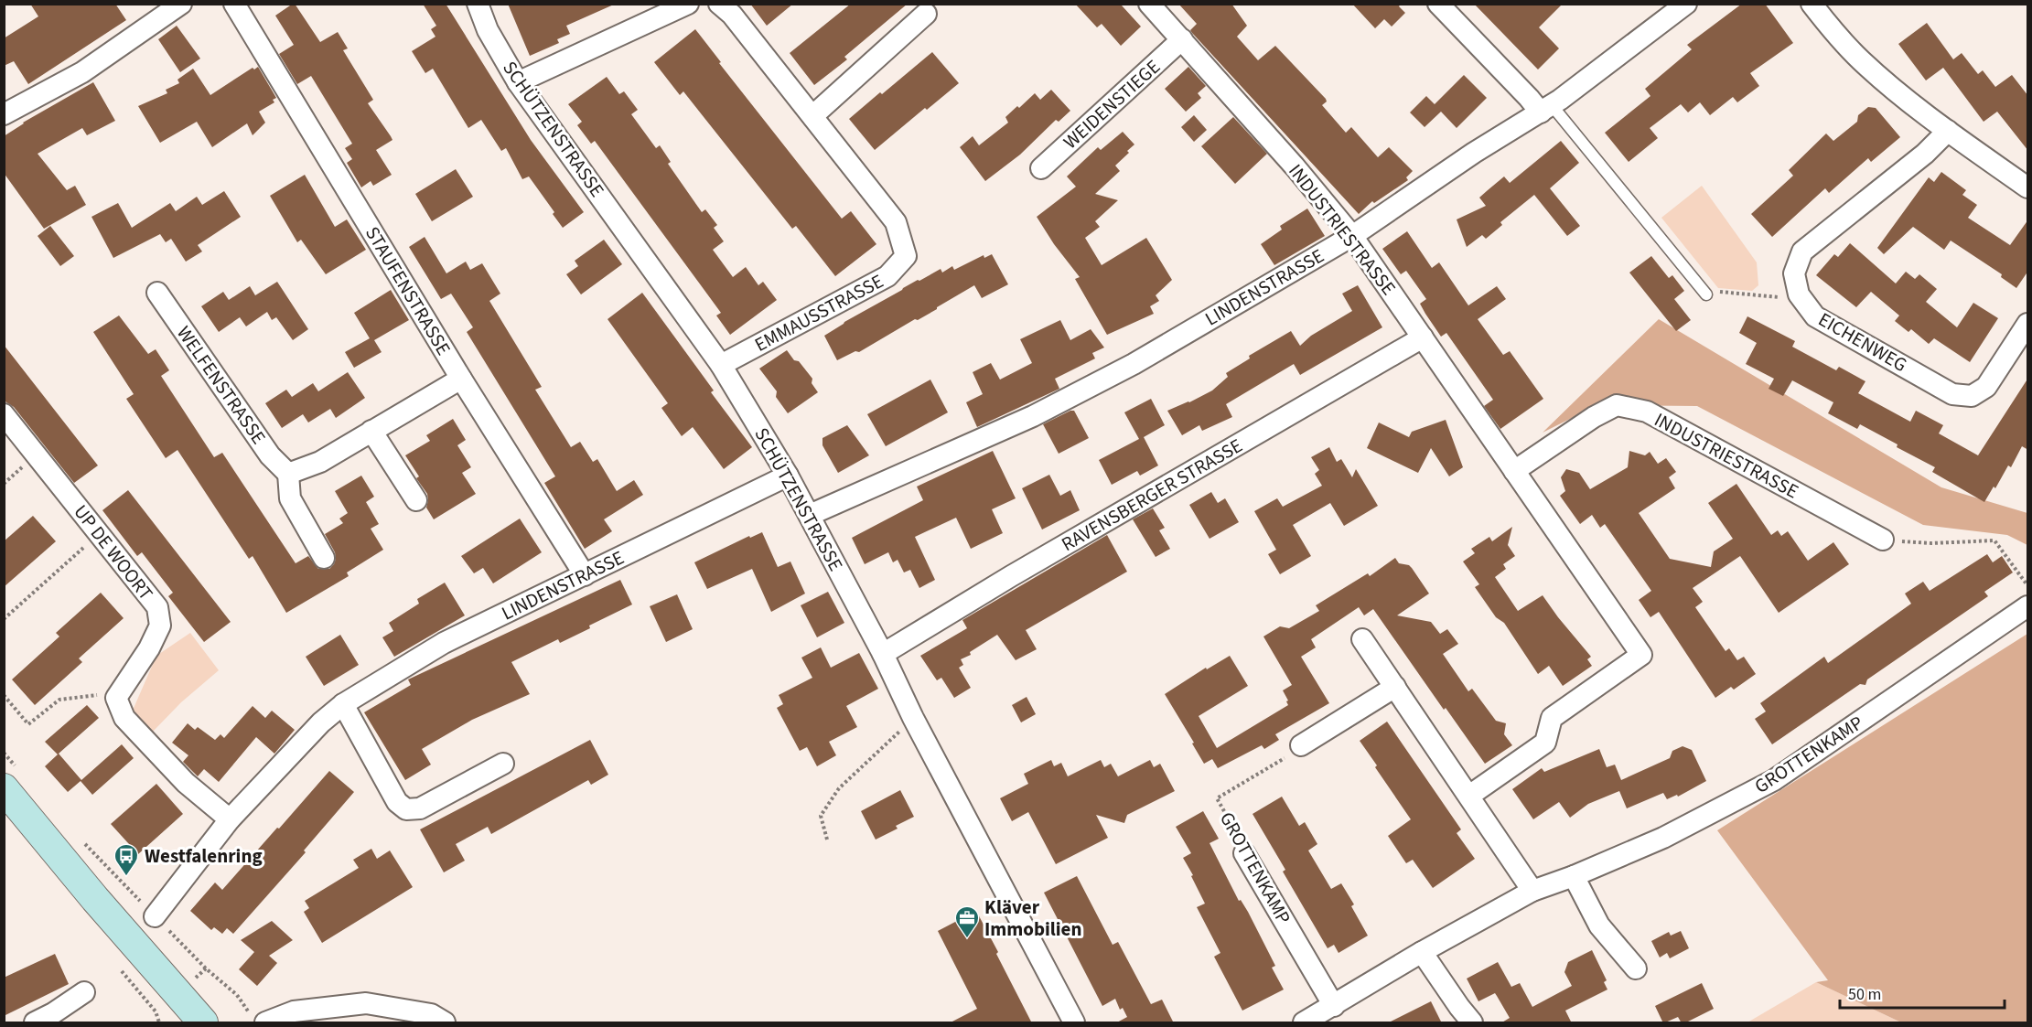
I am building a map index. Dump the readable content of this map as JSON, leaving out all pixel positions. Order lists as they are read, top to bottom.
{
  "streets": {
    "street": [
      "WEIDENSTIEGE",
      "SCHÜTZENSTRASSE",
      "INDUSTRIESTRASSE",
      "LINDENSTRASSE",
      "STAUFENSTRASSE",
      "EMMAUSSTRASSE",
      "EICHENWEG",
      "WELFENSTRASSE",
      "RAVENSBERGER STRASSE",
      "UP DE WOORT",
      "GROTTENKAMP"
    ]
  },
  "crossings": [
    ["WEIDENSTIEGE", "INDUSTRIESTRASSE"],
    ["SCHÜTZENSTRASSE", "LINDENSTRASSE"],
    ["SCHÜTZENSTRASSE", "EMMAUSSTRASSE"],
    ["SCHÜTZENSTRASSE", "RAVENSBERGER STRASSE"],
    ["INDUSTRIESTRASSE", "LINDENSTRASSE"],
    ["INDUSTRIESTRASSE", "RAVENSBERGER STRASSE"],
    ["LINDENSTRASSE", "STAUFENSTRASSE"]
  ],
  "places": {
    "bus stop": ["Westfalenring"],
    "office": ["Kläver Immobilien"]
  },
  "scale_bar": "50 m"
}
